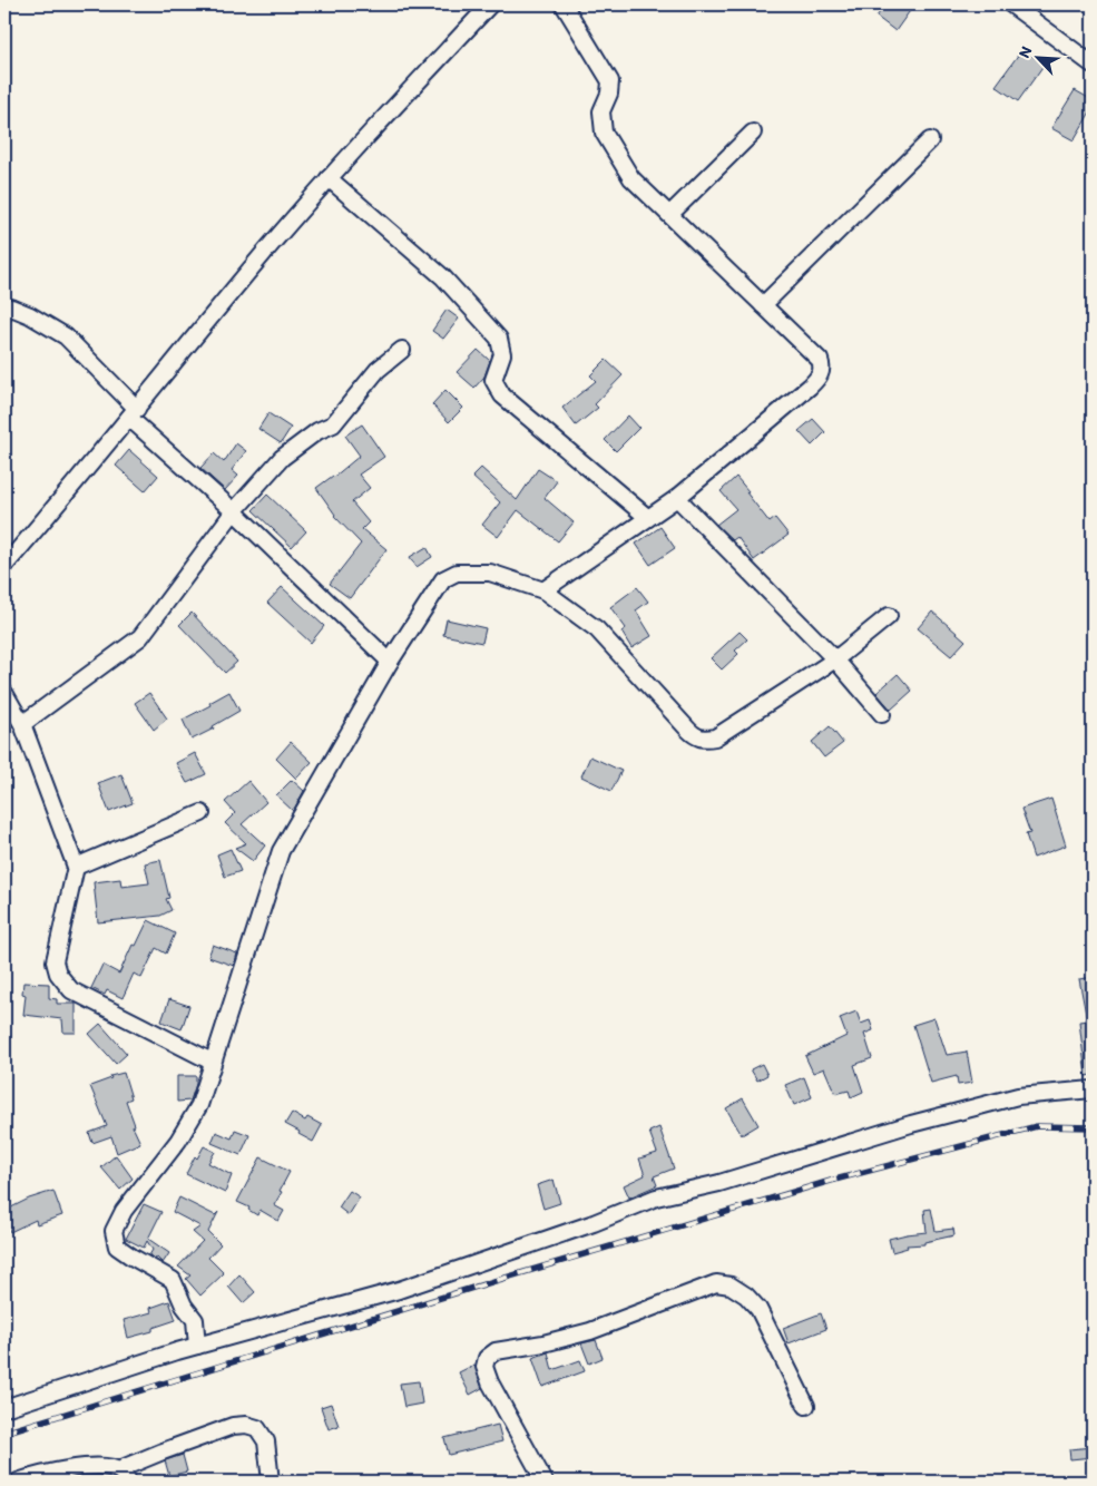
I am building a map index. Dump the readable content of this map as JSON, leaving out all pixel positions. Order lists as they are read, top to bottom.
{
  "north": "top left"
}
